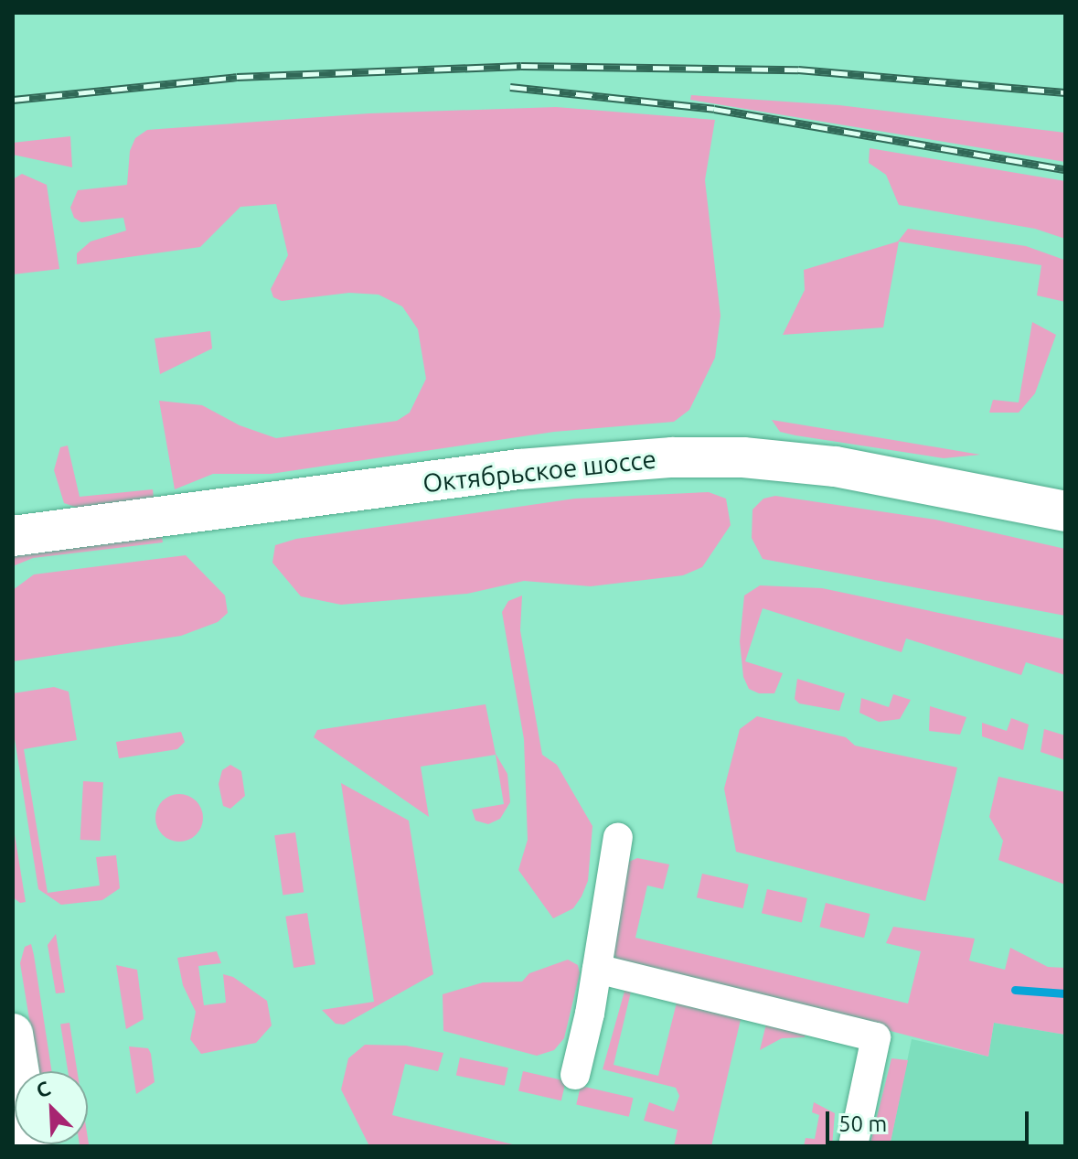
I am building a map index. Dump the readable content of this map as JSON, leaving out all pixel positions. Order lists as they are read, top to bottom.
{
  "streets": {
    "street": ["Октябрьское шоссе"]
  },
  "scale_bar": "50 m",
  "north": "top left"
}
